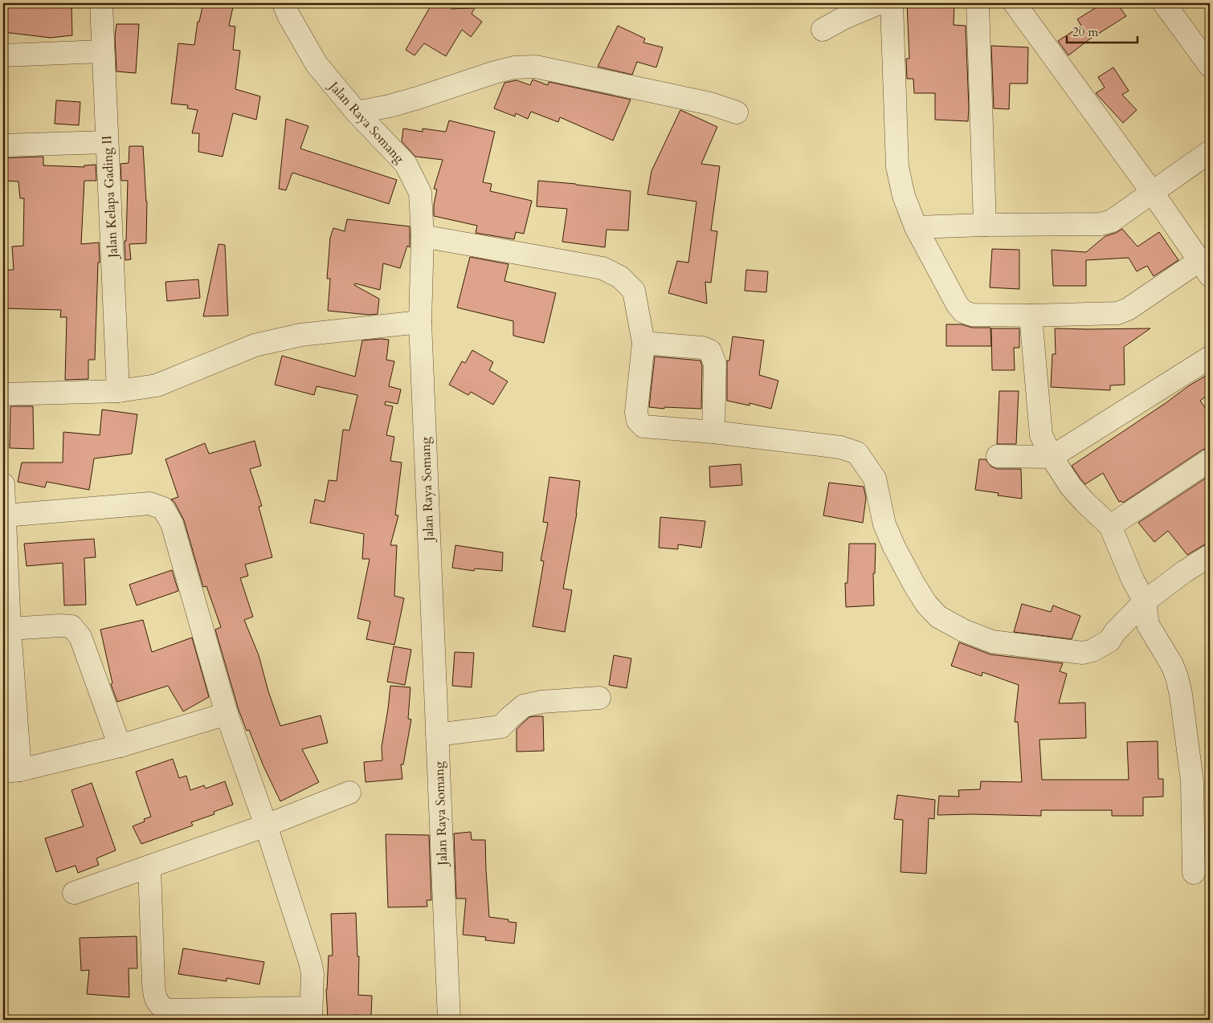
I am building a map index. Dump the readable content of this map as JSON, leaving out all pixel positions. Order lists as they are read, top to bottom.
{
  "streets": {
    "street": ["Jalan Raya Somang", "Jalan Kelapa Gading II"]
  },
  "scale_bar": "20 m"
}
